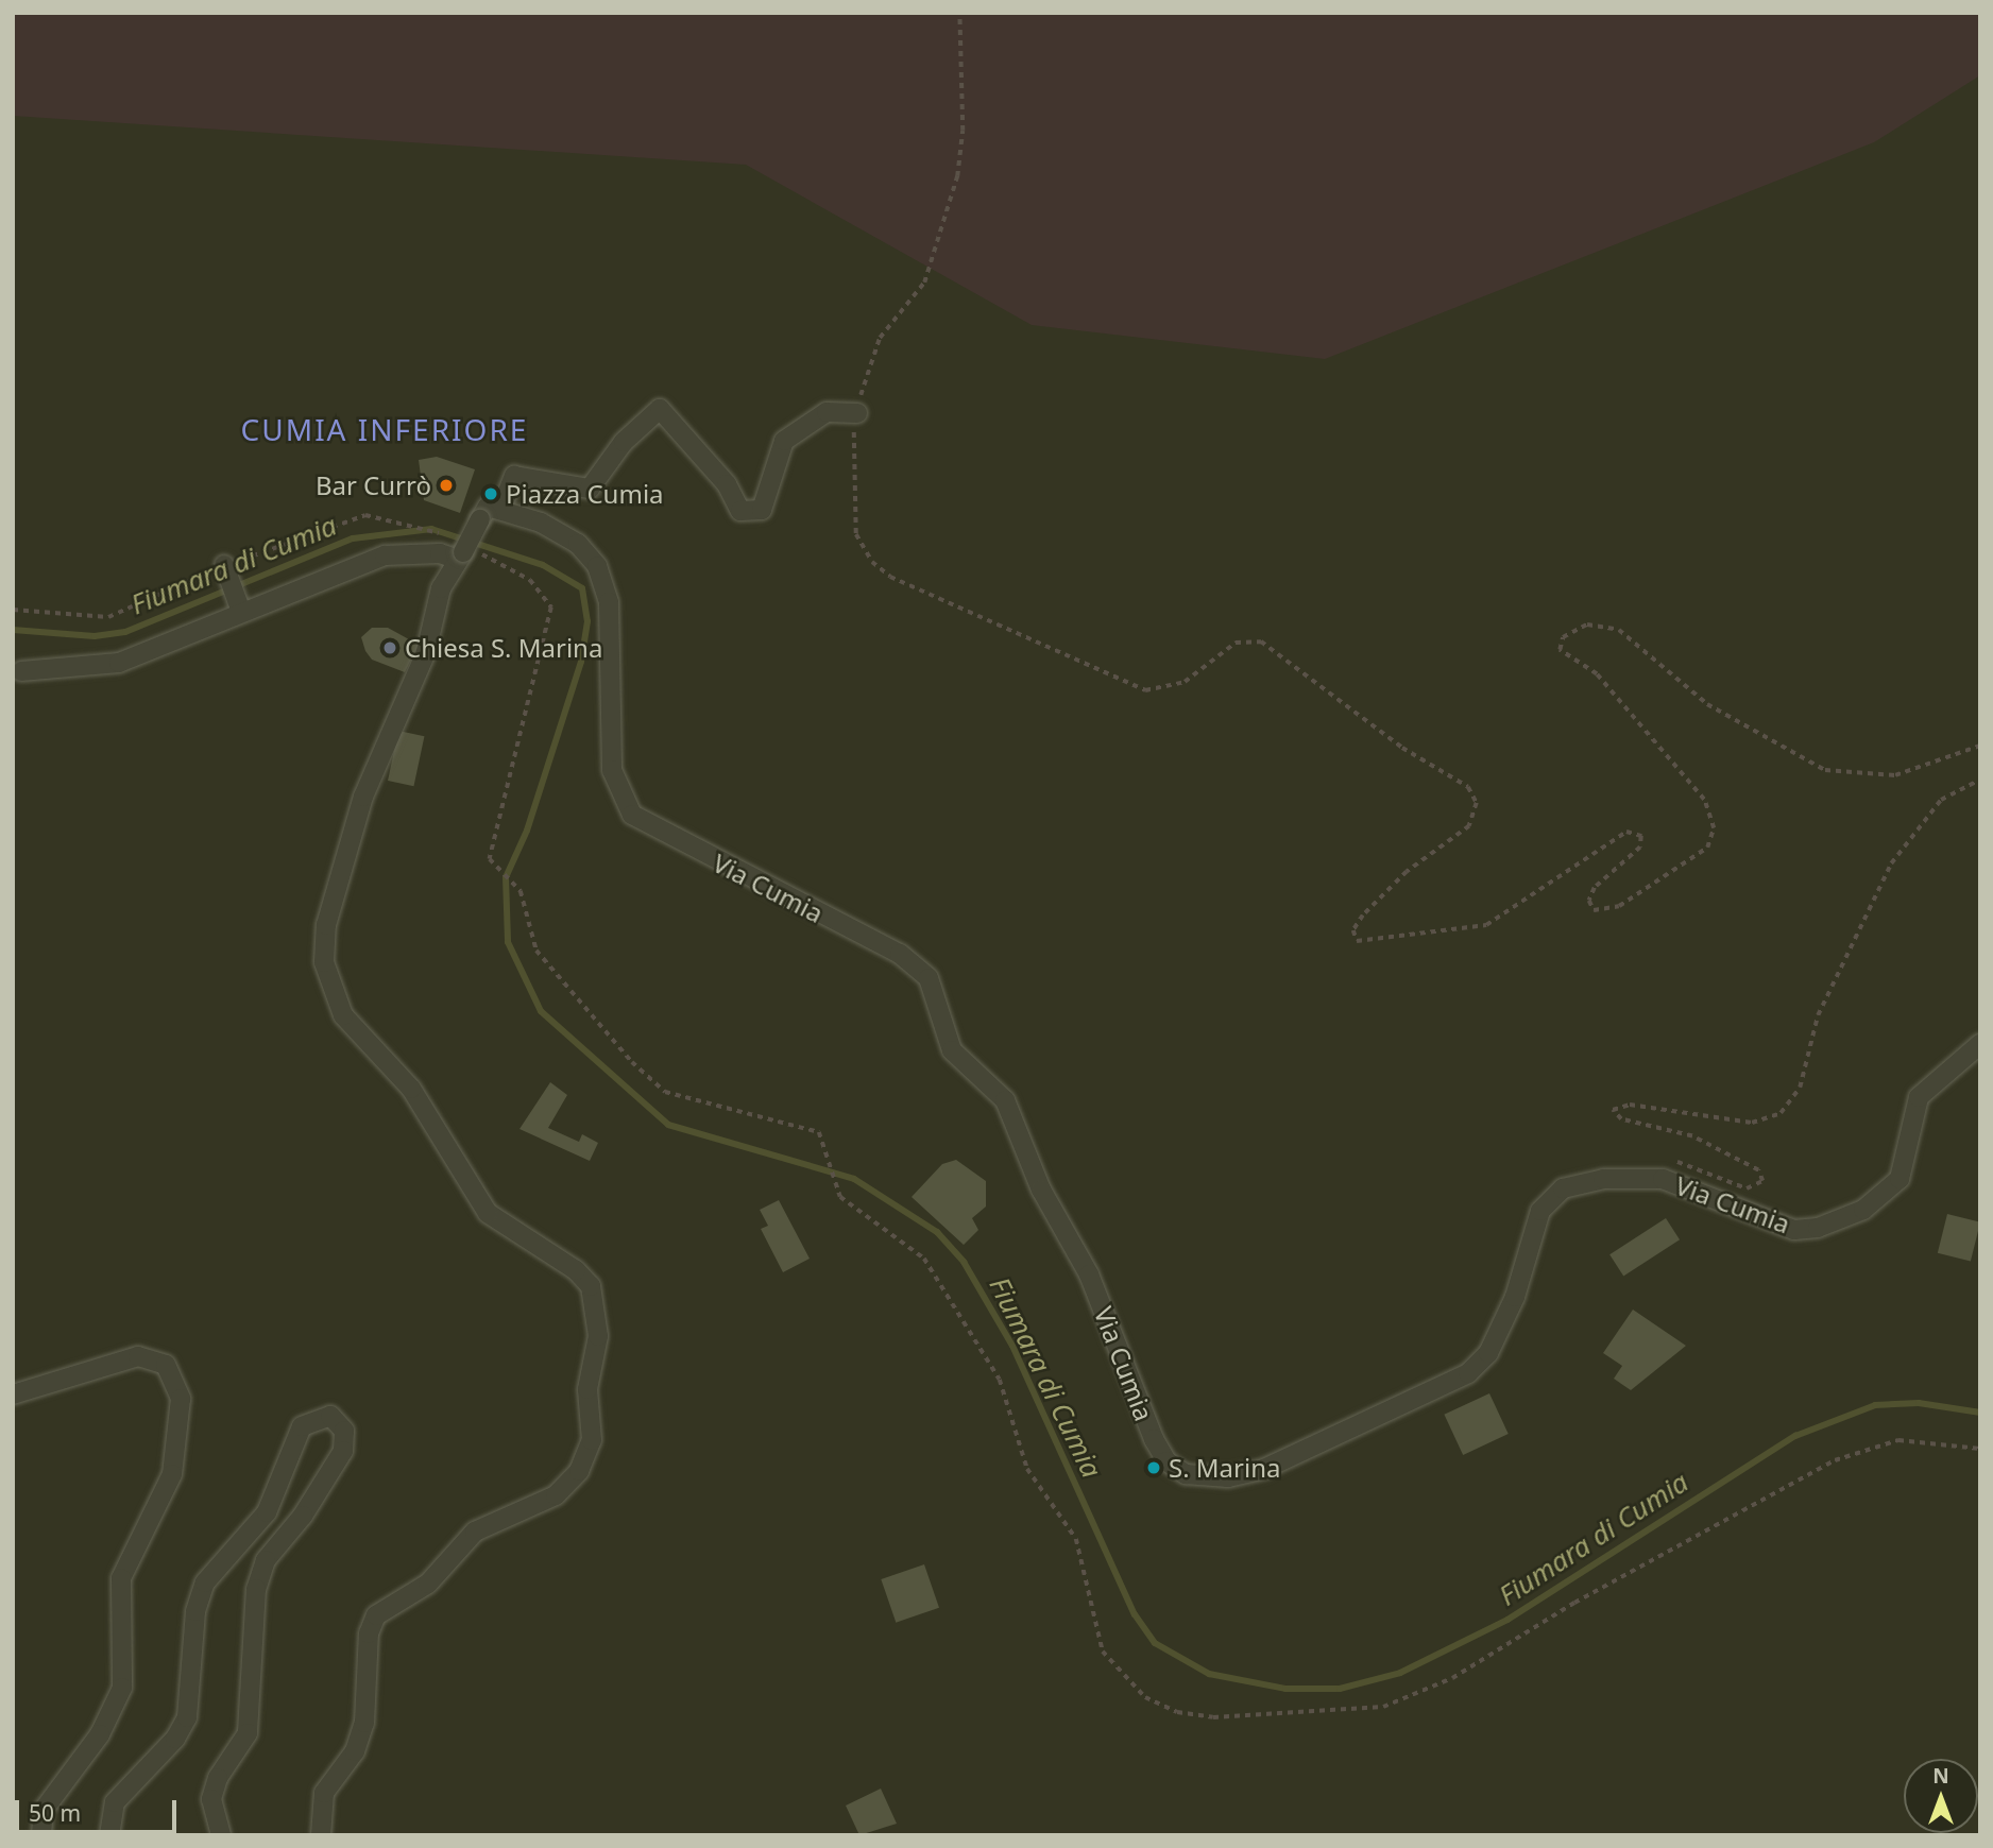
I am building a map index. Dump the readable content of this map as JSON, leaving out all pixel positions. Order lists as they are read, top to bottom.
{
  "streets": {
    "street": ["Via Cumia"]
  },
  "districts": ["CUMIA INFERIORE"],
  "water": ["Fiumara di Cumia"],
  "places": [
    "Bar Currò",
    "Piazza Cumia",
    "Chiesa S. Marina",
    "S. Marina"
  ],
  "scale_bar": "50 m",
  "north": "top"
}
